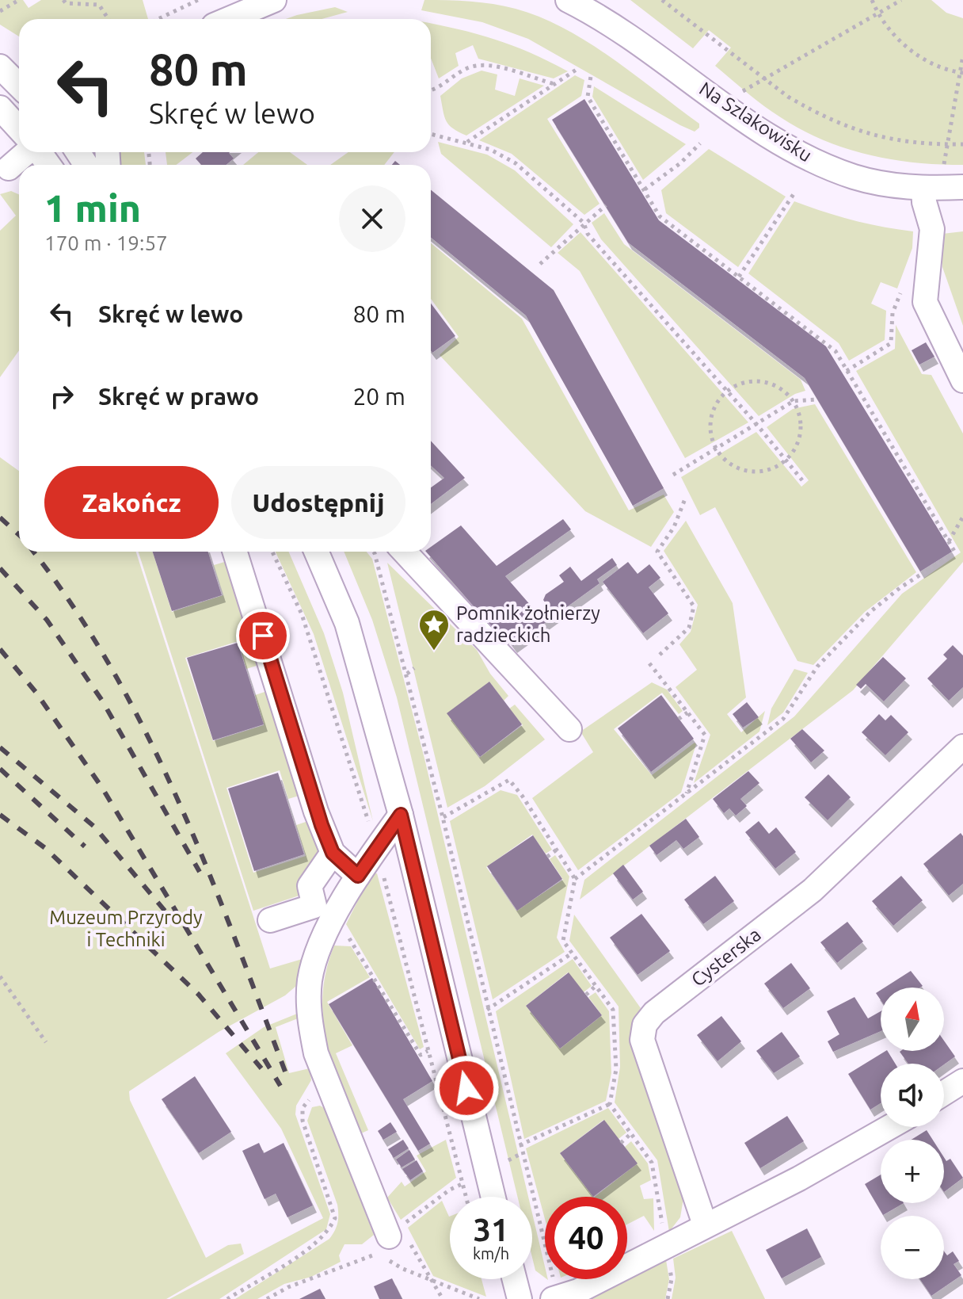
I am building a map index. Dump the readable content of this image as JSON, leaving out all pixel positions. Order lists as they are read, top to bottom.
{
  "streets": {
    "street": ["Na Szlakowisku", "Cysterska"]
  },
  "parks": ["Muzeum Przyrody i Techniki"],
  "places": {
    "place": ["Pomnik żołnierzy radzieckich"]
  },
  "north": "top",
  "page": {
    "turn": ["80 m", "Skręć w lewo"],
    "heading": ["1 min", "170 m · 19:57"],
    "list": [
      {
        "name": "Skręć w lewo",
        "value": "80 m"
      },
      {
        "name": "Skręć w prawo",
        "value": "20 m"
      }
    ],
    "buttons": ["Zakończ", "Udostępnij"],
    "map_buttons": ["+", "−"],
    "speed": "31 km/h",
    "limit": "40"
  }
}
